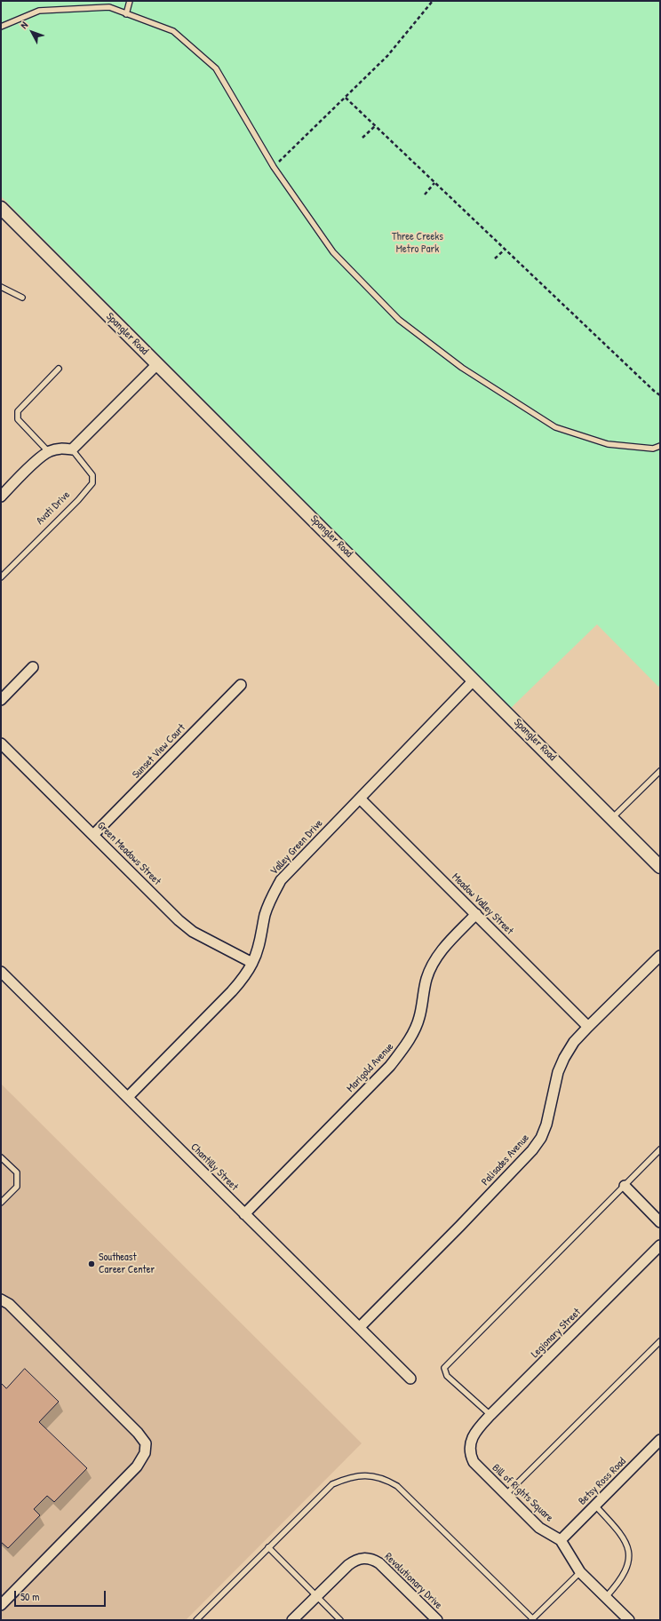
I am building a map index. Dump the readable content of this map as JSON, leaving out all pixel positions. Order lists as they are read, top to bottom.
{
  "streets": {
    "street": [
      "Spangler Road",
      "Sunset View Court",
      "Valley Green Drive",
      "Green Meadows Street",
      "Meadow Valley Street",
      "Marigold Avenue",
      "Palisades Avenue",
      "Chantilly Street",
      "Legionary Street",
      "Betsy Ross Road",
      "Bill of Rights Square",
      "Revolutionary Drive"
    ],
    "lane": ["Avati Drive"]
  },
  "crossings": [
    ["Spangler Road", "Valley Green Drive"],
    ["Sunset View Court", "Green Meadows Street"],
    ["Valley Green Drive", "Green Meadows Street"],
    ["Valley Green Drive", "Meadow Valley Street"],
    ["Valley Green Drive", "Chantilly Street"],
    ["Meadow Valley Street", "Marigold Avenue"],
    ["Meadow Valley Street", "Palisades Avenue"],
    ["Marigold Avenue", "Chantilly Street"],
    ["Palisades Avenue", "Chantilly Street"],
    ["Legionary Street", "Bill of Rights Square"],
    ["Betsy Ross Road", "Bill of Rights Square"]
  ],
  "parks": ["Three Creeks Metro Park"],
  "places": ["Southeast Career Center"],
  "scale_bar": "50 m",
  "north": "top left"
}
